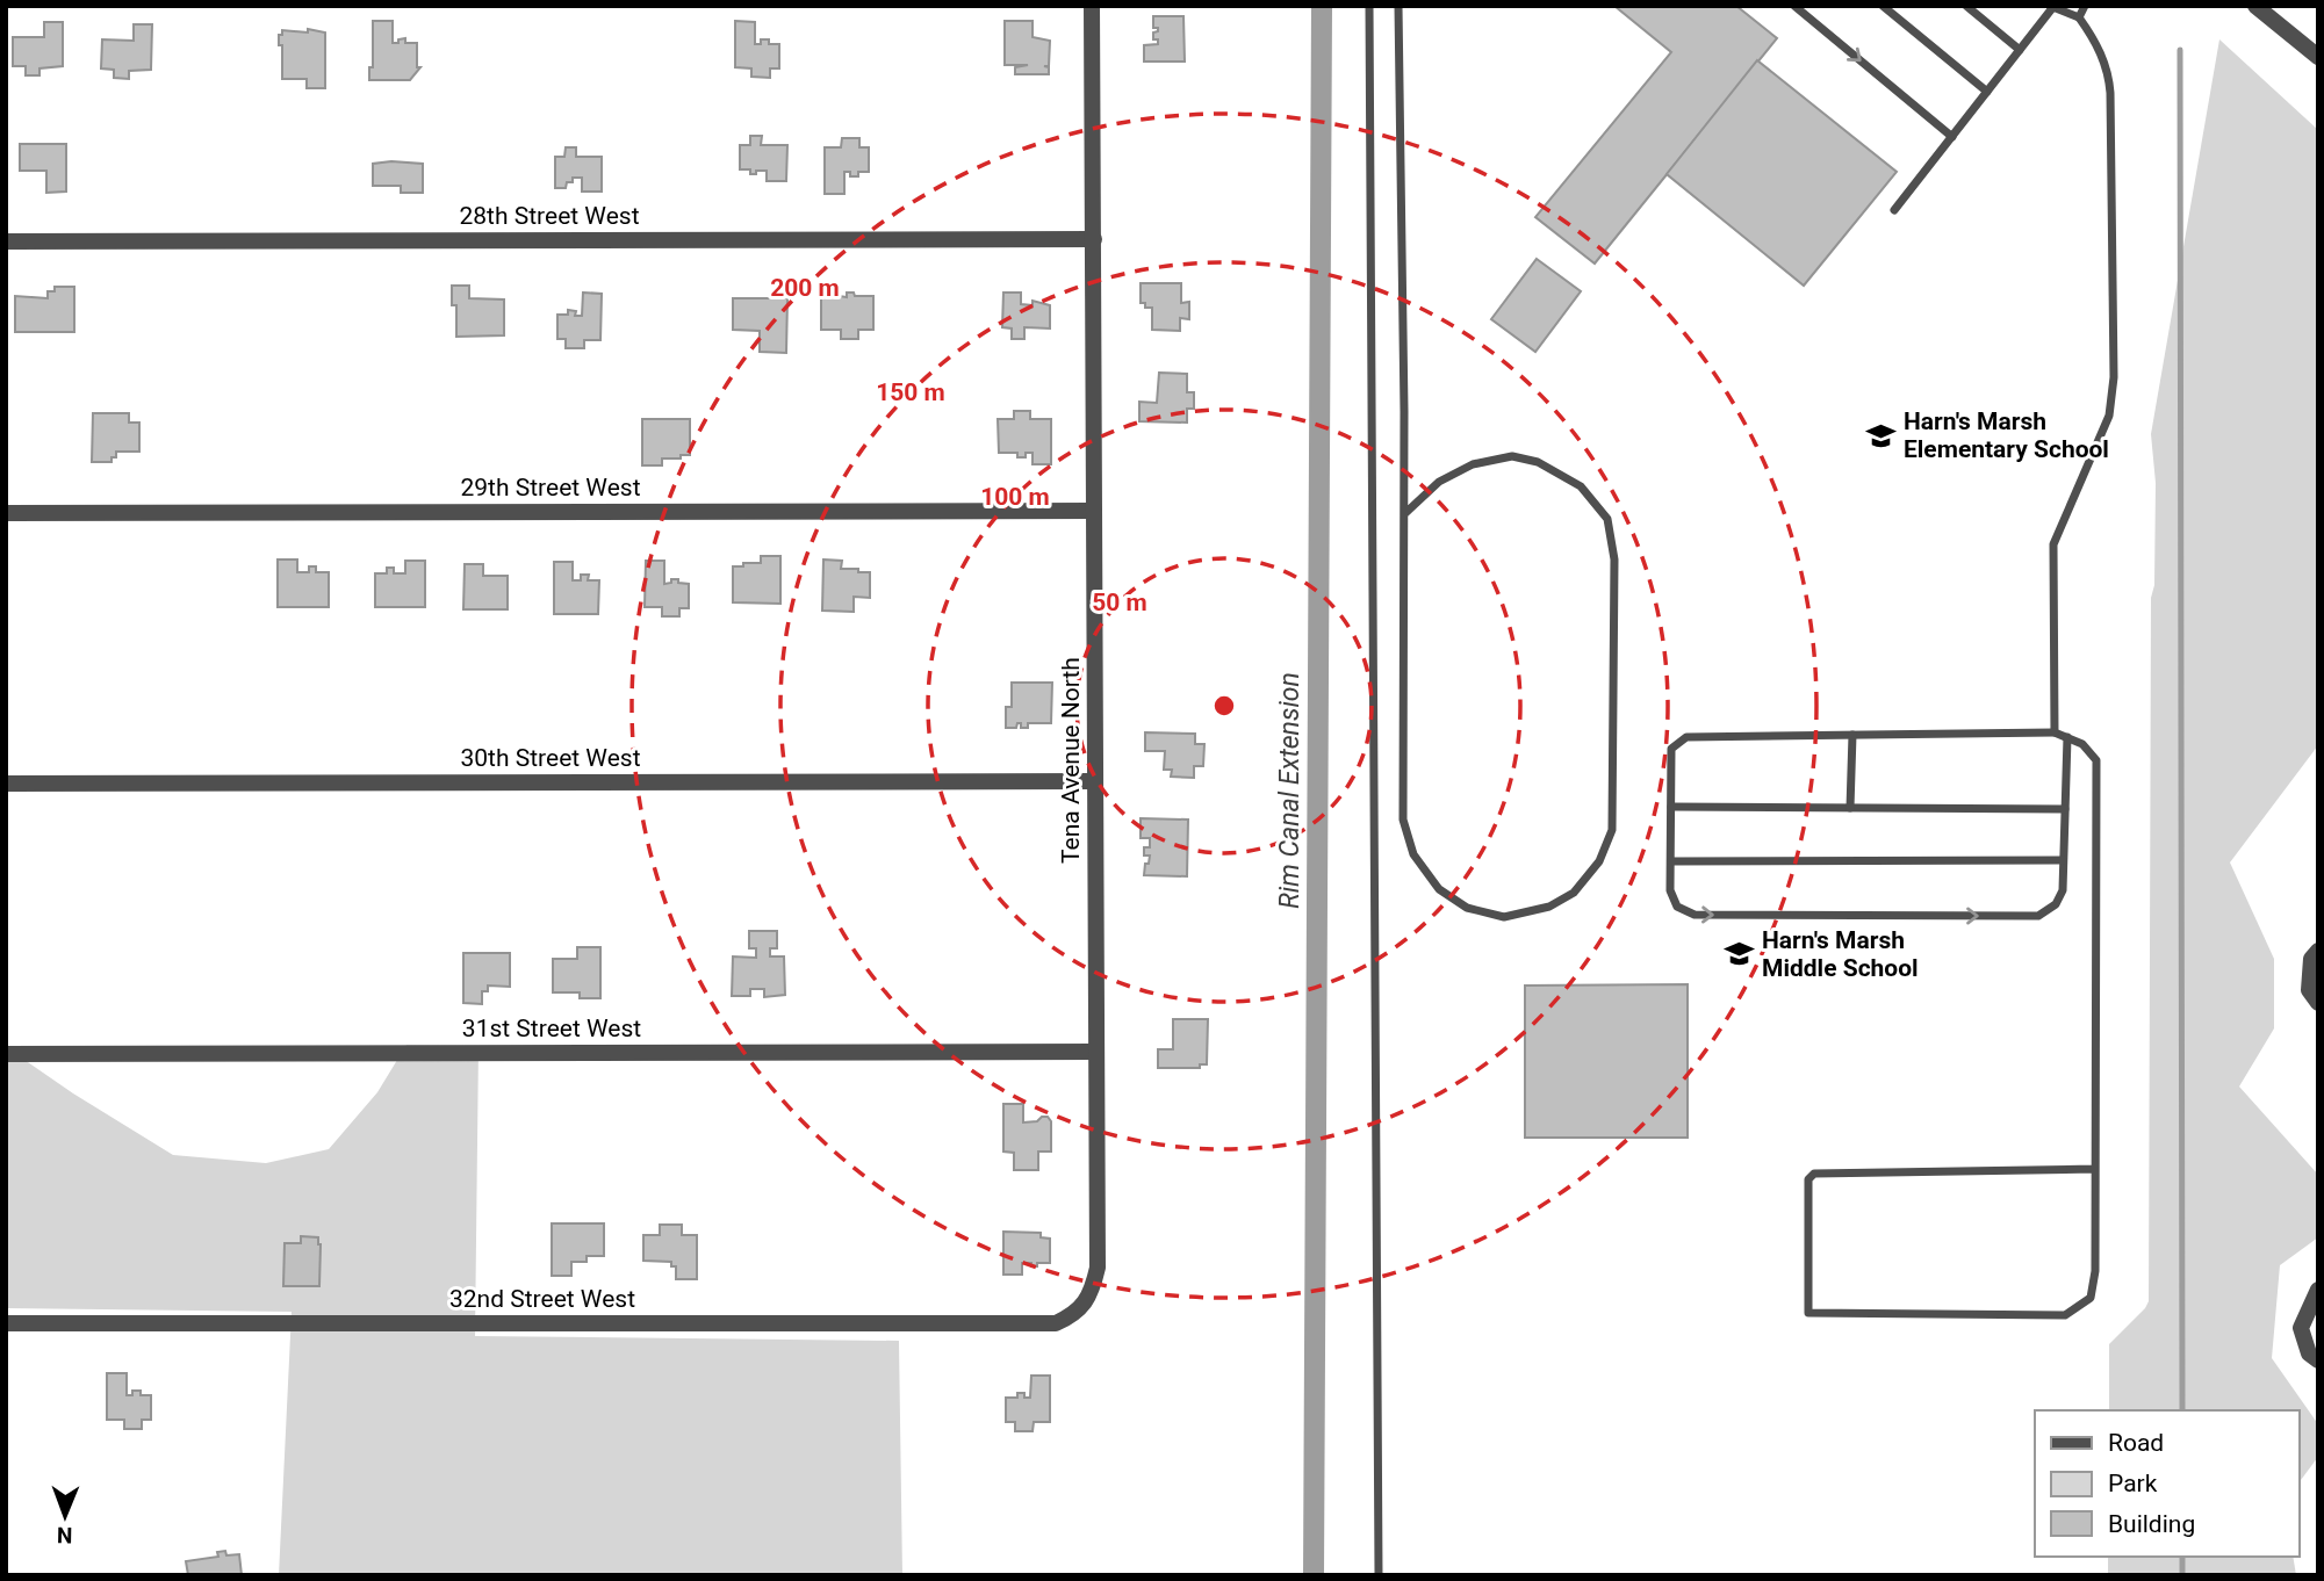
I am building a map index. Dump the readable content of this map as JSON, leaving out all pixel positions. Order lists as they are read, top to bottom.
{
  "streets": {
    "street": [
      "28th Street West",
      "29th Street West",
      "30th Street West",
      "Tena Avenue North",
      "31st Street West",
      "32nd Street West"
    ]
  },
  "crossings": [
    ["28th Street West", "Tena Avenue North"],
    ["29th Street West", "Tena Avenue North"],
    ["30th Street West", "Tena Avenue North"],
    ["Tena Avenue North", "31st Street West"],
    ["Tena Avenue North", "32nd Street West"]
  ],
  "water": ["Rim Canal Extension"],
  "places": {
    "school or university": ["Harn's Marsh Elementary School", "Harn's Marsh Middle School"]
  },
  "legend": ["Road", "Park", "Building"],
  "north": "bottom",
  "rings": [
    "200 m",
    "150 m",
    "100 m",
    "50 m"
  ]
}
